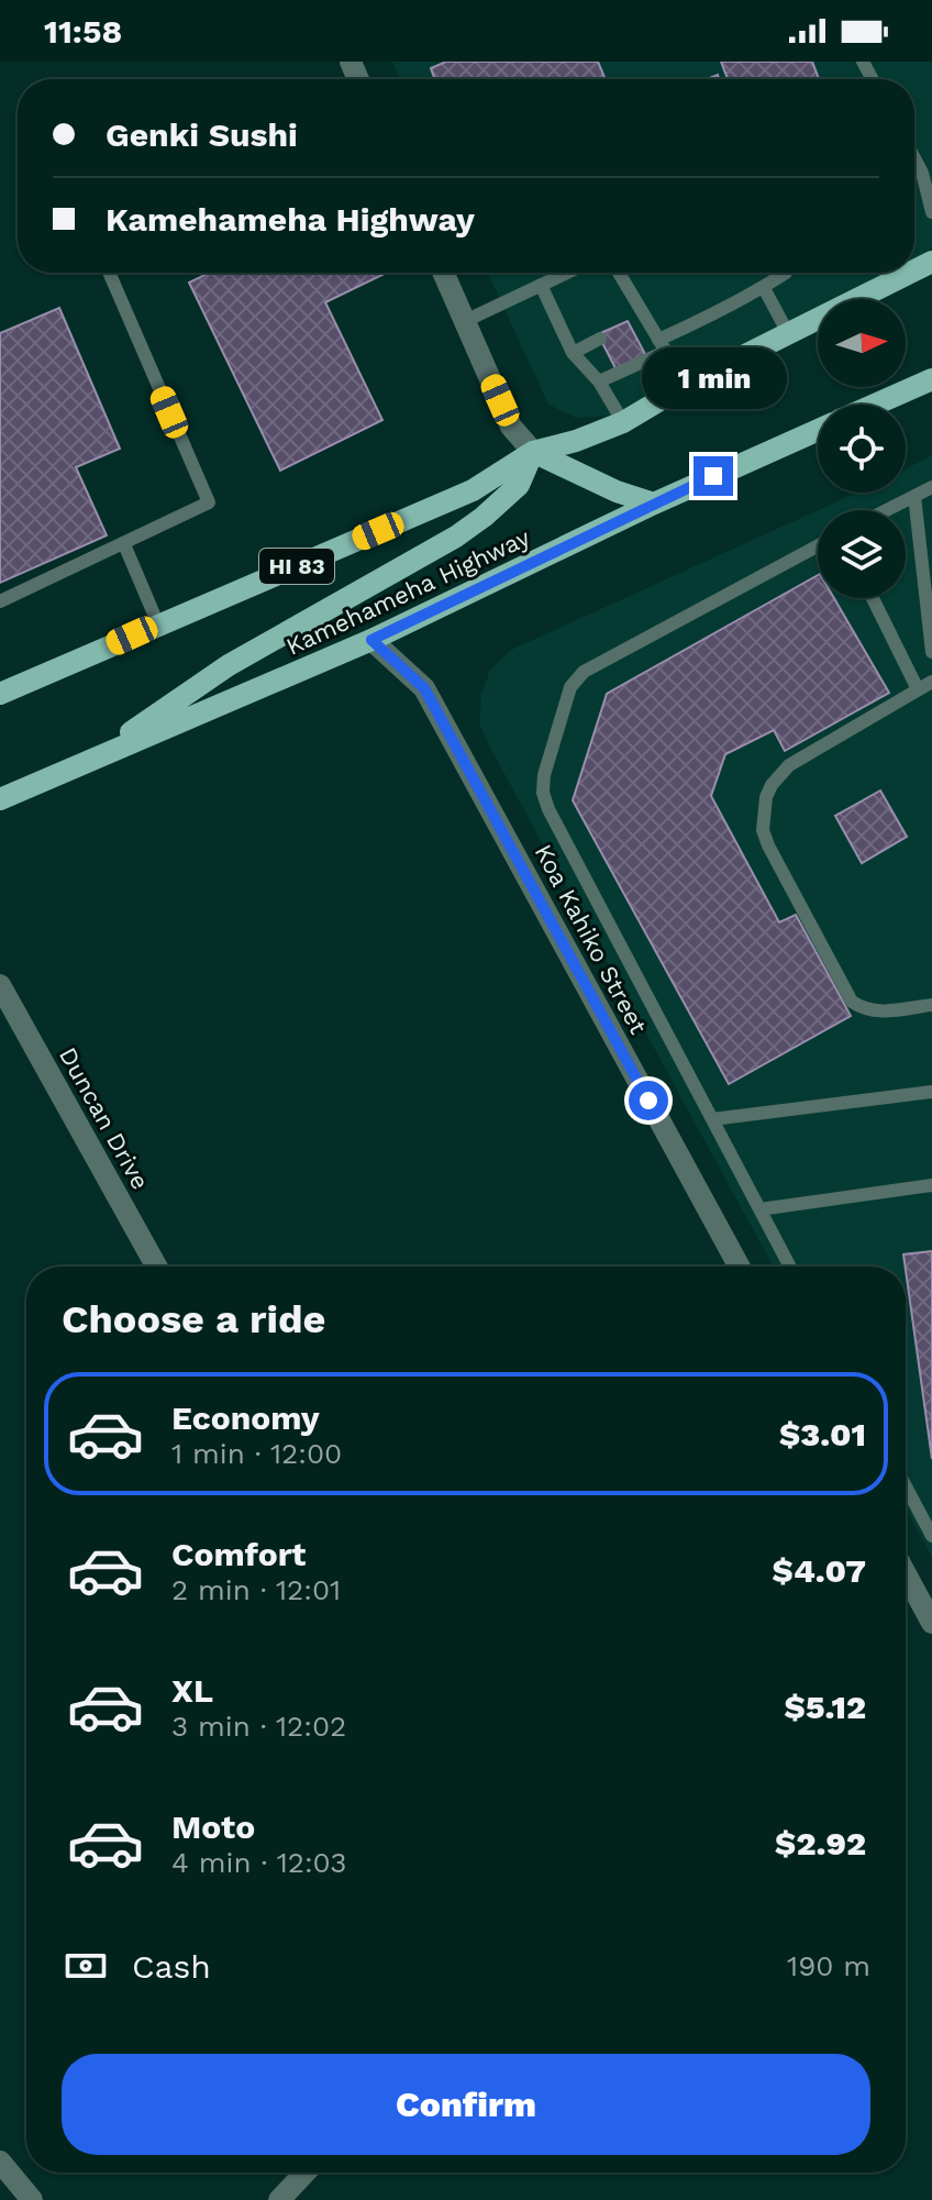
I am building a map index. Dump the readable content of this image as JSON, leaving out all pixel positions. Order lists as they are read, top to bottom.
{
  "streets": {
    "main road": ["HI 83", "Kamehameha Highway"],
    "street": ["Koa Kahiko Street", "Duncan Drive"]
  },
  "crossings": [
    ["Kamehameha Highway", "Koa Kahiko Street"]
  ],
  "north": "right",
  "page": {
    "status": "11:58",
    "banner": ["Genki Sushi", "Kamehameha Highway"],
    "bubble": "1 min",
    "heading": "Choose a ride",
    "list": [
      {
        "name": "Economy",
        "note": "1 min · 12:00",
        "value": "$3.01"
      },
      {
        "name": "Comfort",
        "note": "2 min · 12:01",
        "value": "$4.07"
      },
      {
        "name": "XL",
        "note": "3 min · 12:02",
        "value": "$5.12"
      },
      {
        "name": "Moto",
        "note": "4 min · 12:03",
        "value": "$2.92"
      }
    ],
    "pay": ["Cash", "190 m"],
    "buttons": "Confirm"
  }
}
